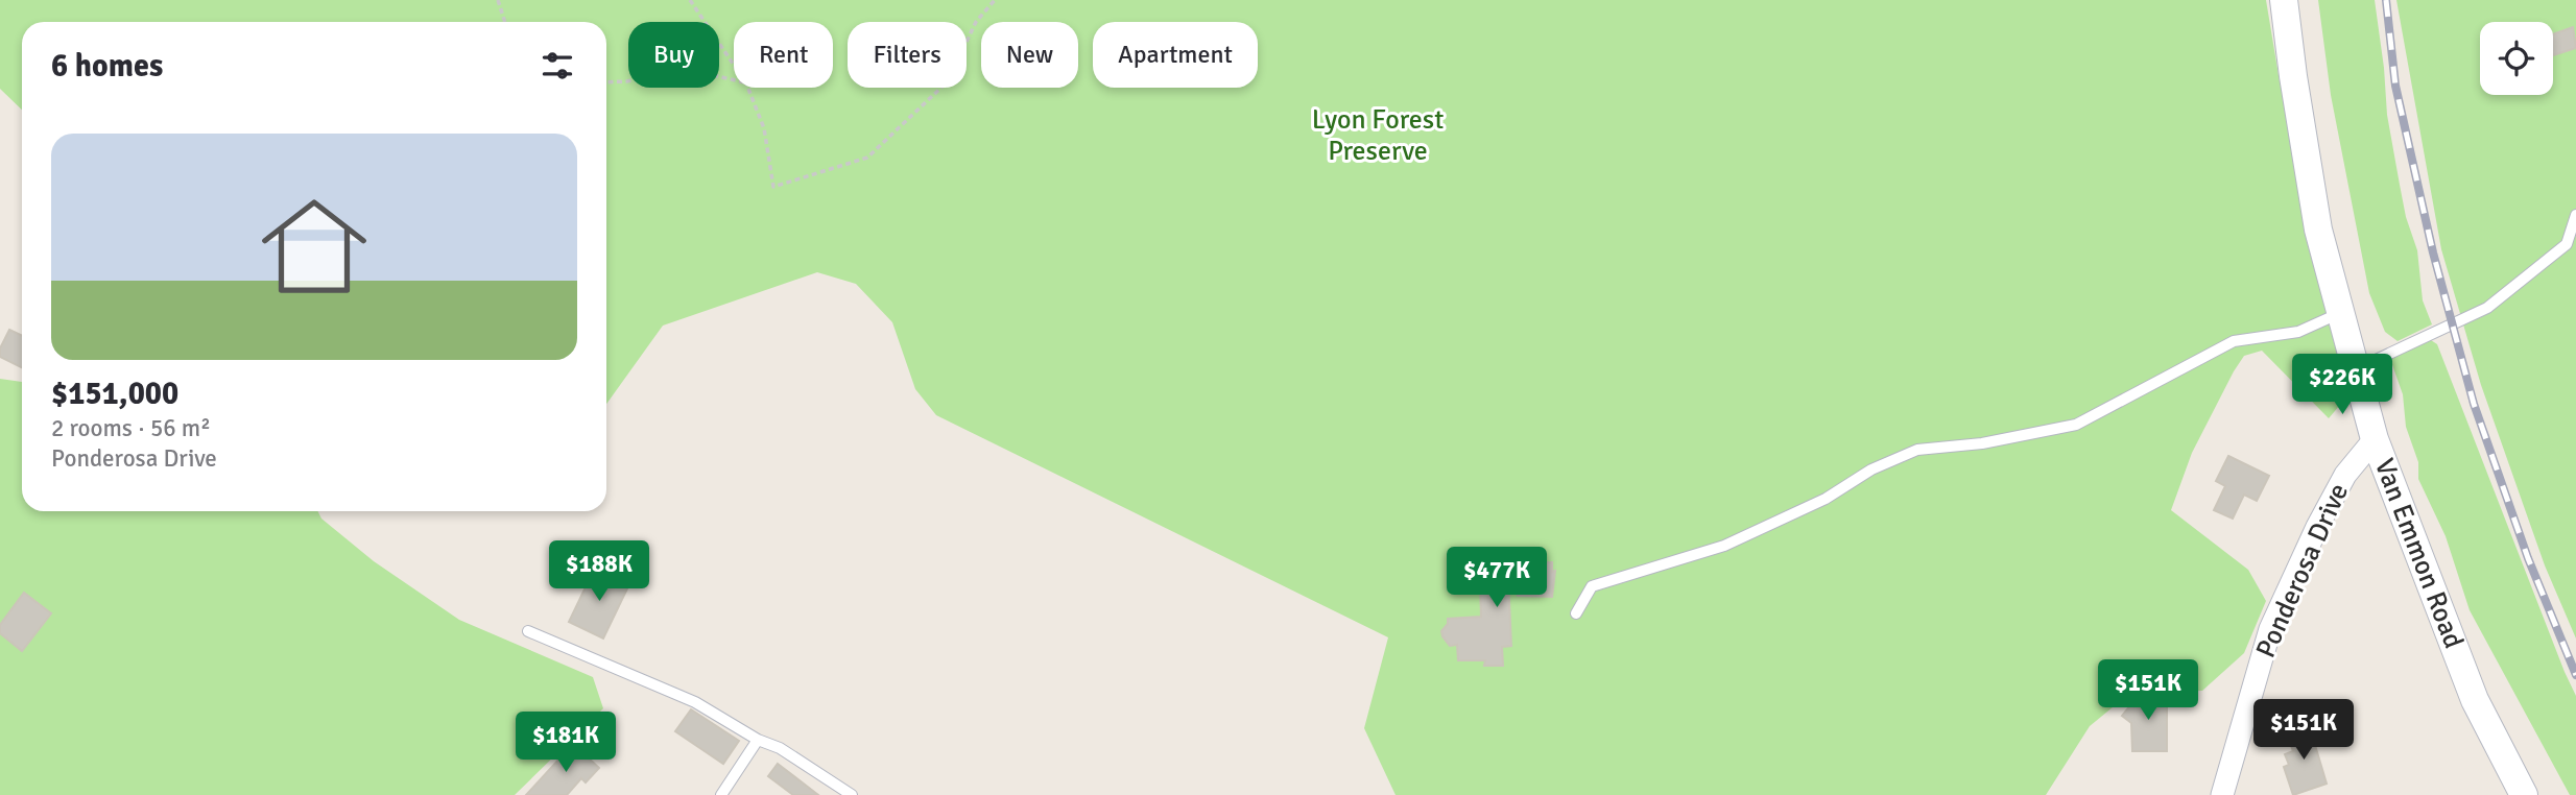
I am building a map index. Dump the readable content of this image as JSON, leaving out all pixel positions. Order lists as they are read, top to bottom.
{
  "streets": {
    "street": ["Van Emmon Road", "Ponderosa Drive"]
  },
  "crossings": [
    ["Van Emmon Road", "Ponderosa Drive"]
  ],
  "parks": ["Lyon Forest Preserve"],
  "page": {
    "chip": [
      "Buy",
      "Rent",
      "Filters",
      "New",
      "Apartment"
    ],
    "heading": "6 homes",
    "list": [
      {
        "name": "$151,000",
        "note": "2 rooms · 56 m² · Ponderosa Drive"
      }
    ],
    "price": [
      "$226K",
      "$188K",
      "$477K",
      "$151K",
      "$151K",
      "$181K"
    ]
  }
}
